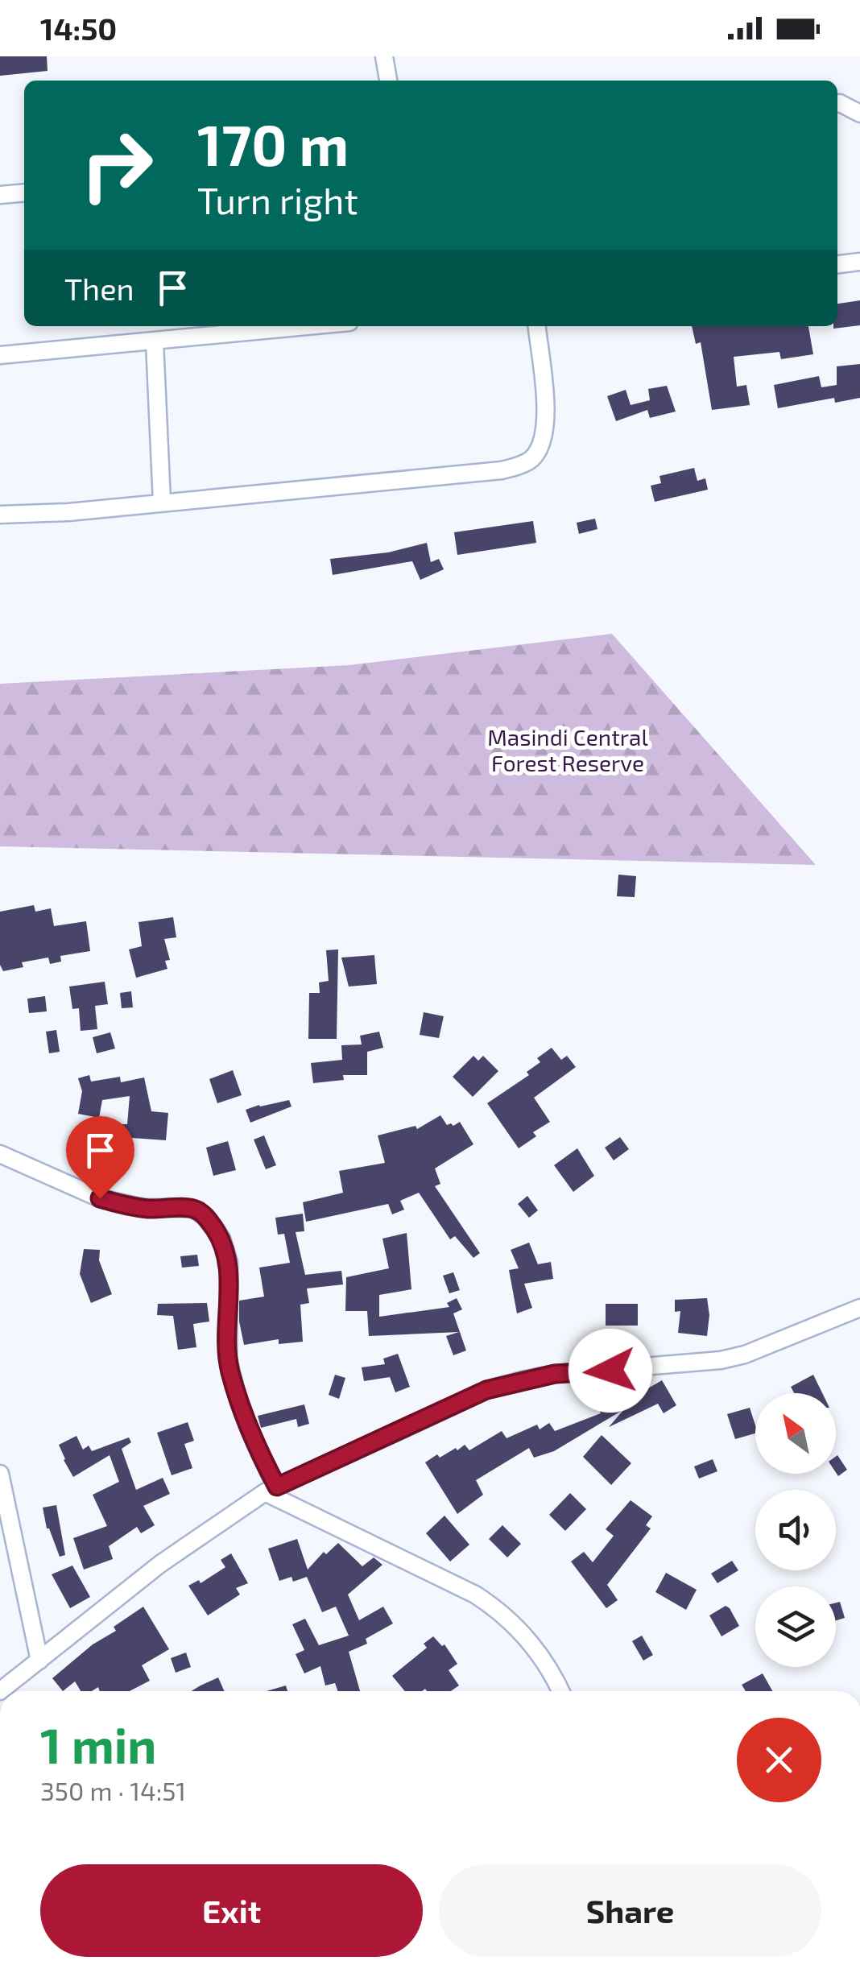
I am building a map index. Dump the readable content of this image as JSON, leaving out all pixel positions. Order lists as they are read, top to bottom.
{
  "parks": ["Masindi Central Forest Reserve"],
  "north": "top left",
  "page": {
    "status": "14:50",
    "turn": ["170 m", "Turn right"],
    "then": "Then",
    "heading": ["1 min", "350 m · 14:51"],
    "buttons": ["Exit", "Share"]
  }
}
